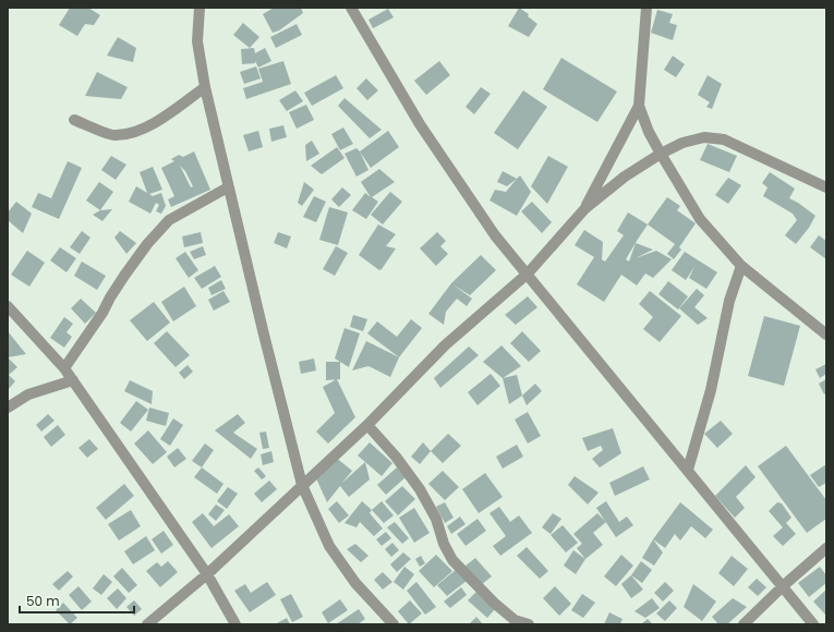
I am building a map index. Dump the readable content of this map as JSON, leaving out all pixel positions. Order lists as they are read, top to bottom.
{
  "scale_bar": "50 m"
}
